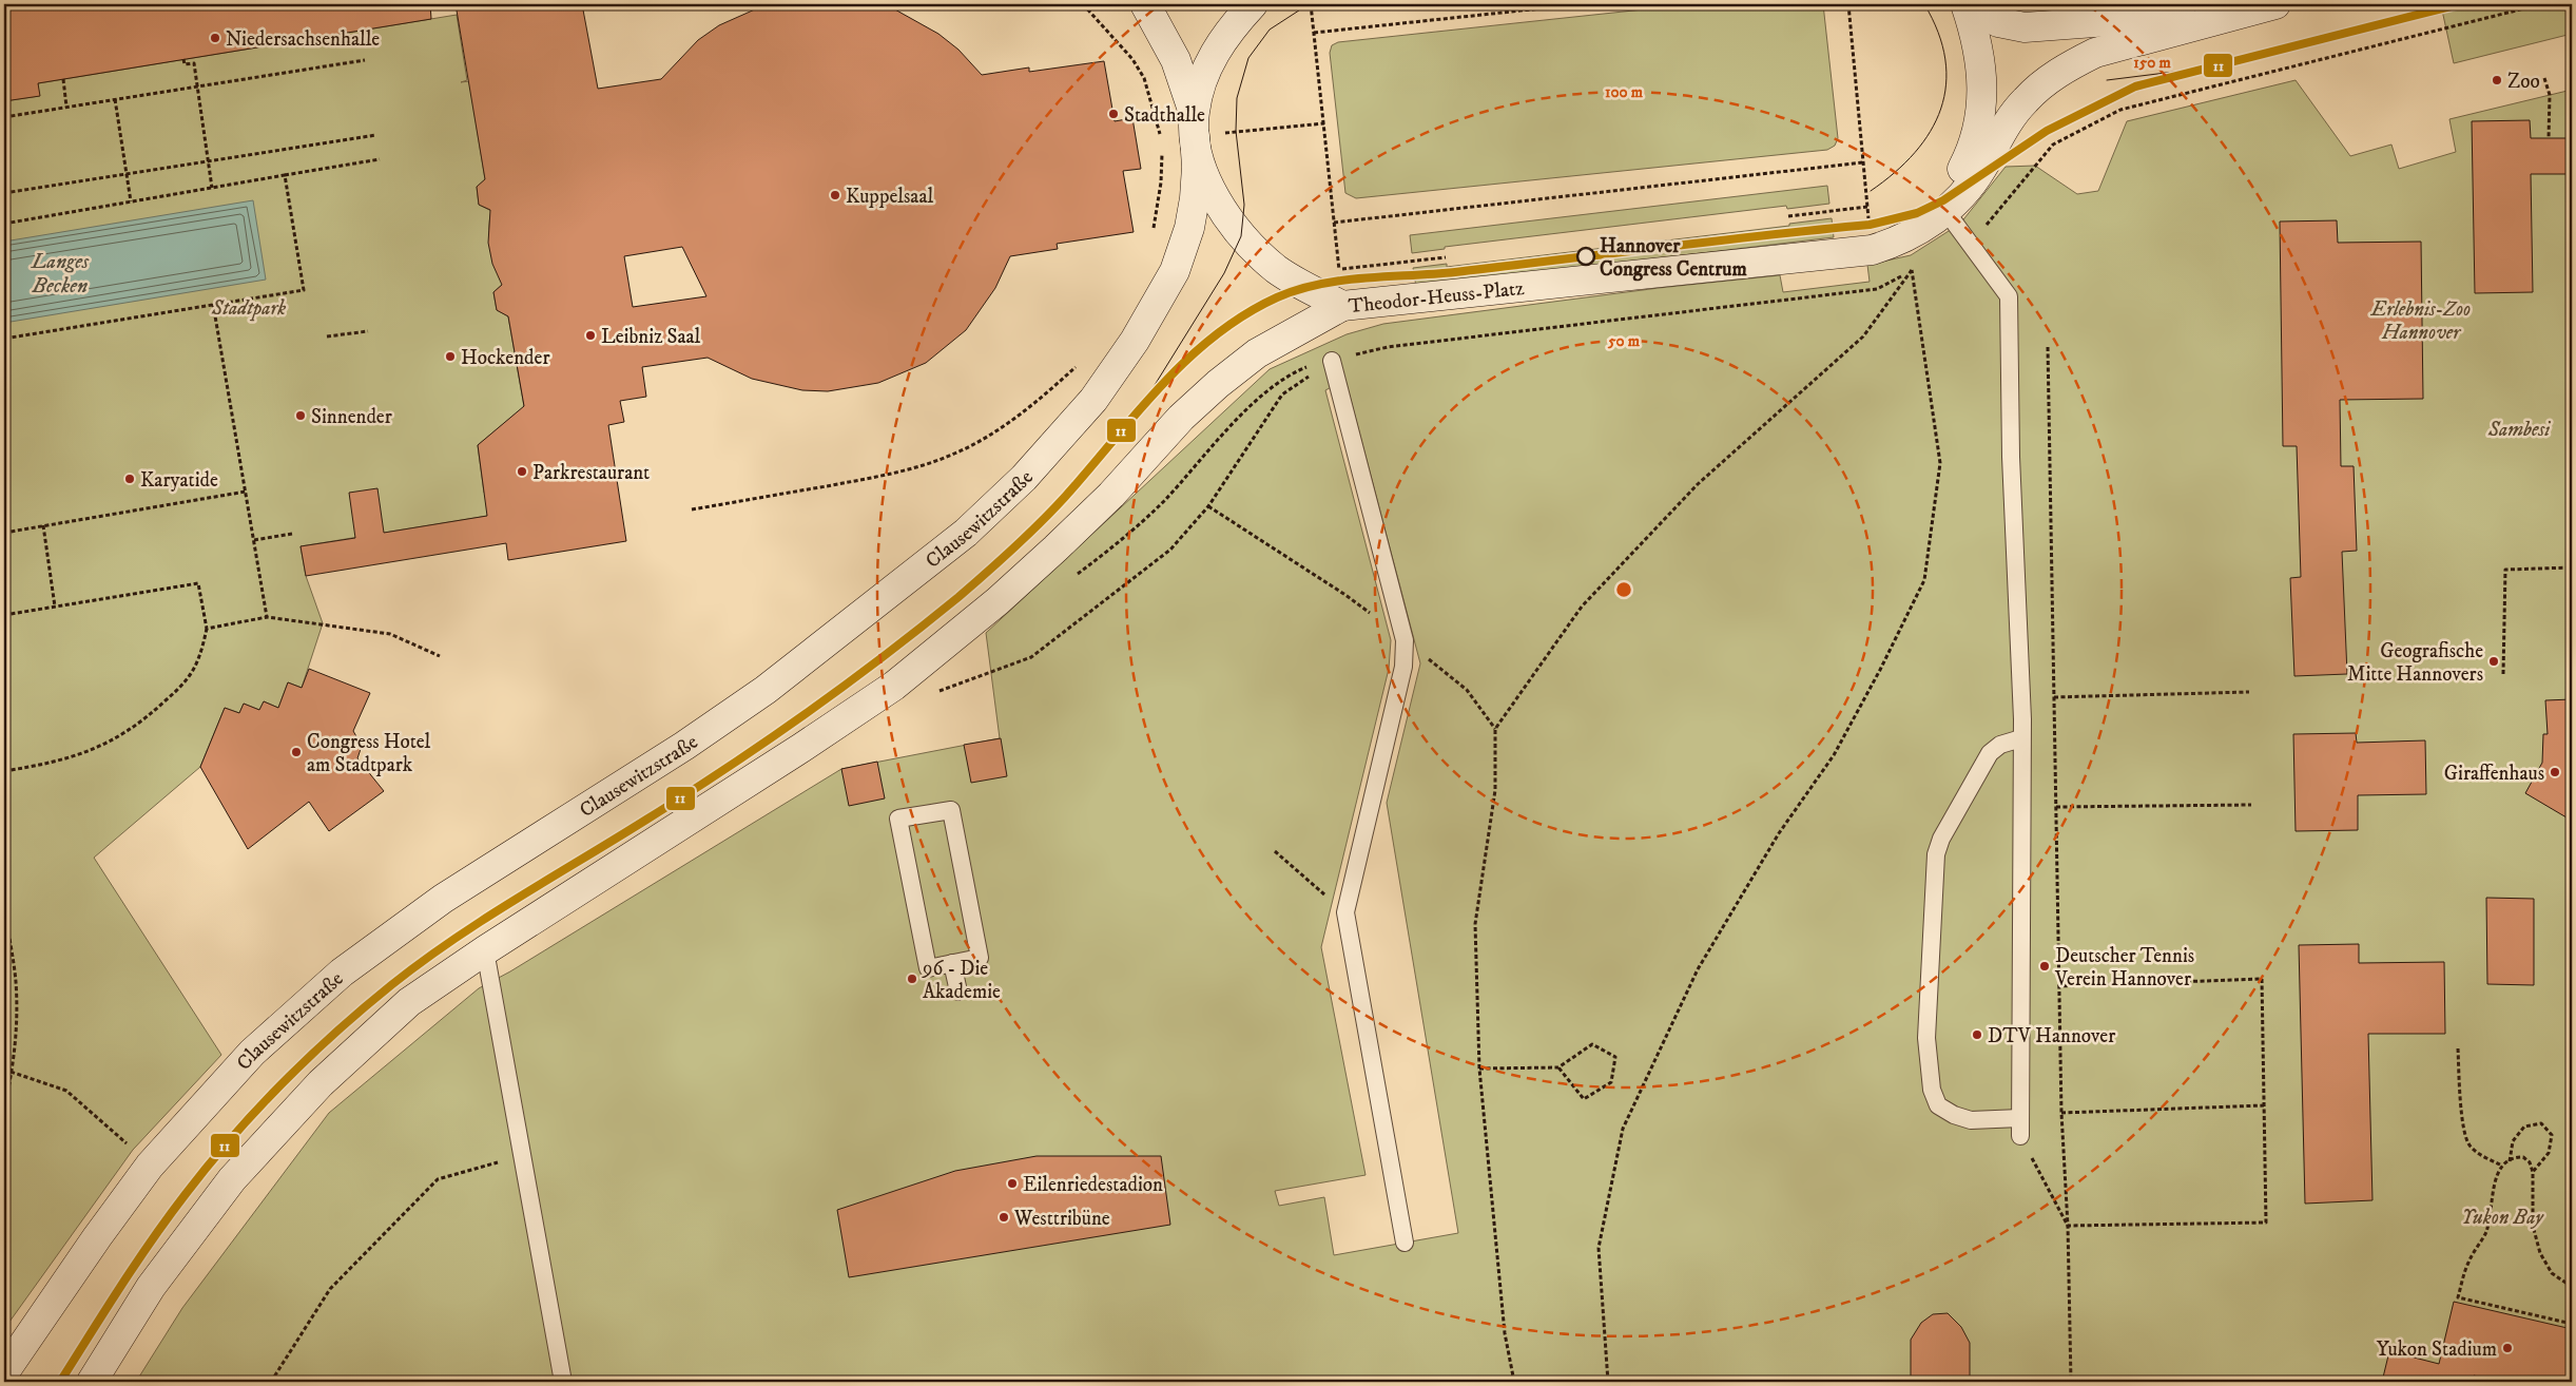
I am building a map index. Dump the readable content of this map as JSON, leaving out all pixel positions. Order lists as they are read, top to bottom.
{
  "streets": {
    "street": ["Theodor-Heuss-Platz", "Clausewitzstraße"]
  },
  "crossings": [
    ["Theodor-Heuss-Platz", "Clausewitzstraße"]
  ],
  "water": ["Langes Becken"],
  "parks": [
    "Stadtpark",
    "Erlebnis-Zoo Hannover",
    "Sambesi",
    "Yukon Bay"
  ],
  "places": [
    "Niedersachsenhalle",
    "Zoo",
    "Stadthalle",
    "Kuppelsaal",
    "Hannover Congress Centrum",
    "Leibniz Saal",
    "Hockender",
    "Sinnender",
    "Parkrestaurant",
    "Karyatide",
    "Geografische Mitte Hannovers",
    "Congress Hotel am Stadtpark",
    "Giraffenhaus",
    "Deutscher Tennis Verein Hannover",
    "96 - Die Akademie",
    "DTV Hannover",
    "Eilenriedestadion",
    "Westtribüne",
    "Yukon Stadium"
  ],
  "lines": ["transit line 11"],
  "rings": ["150 m", "100 m", "50 m"]
}
